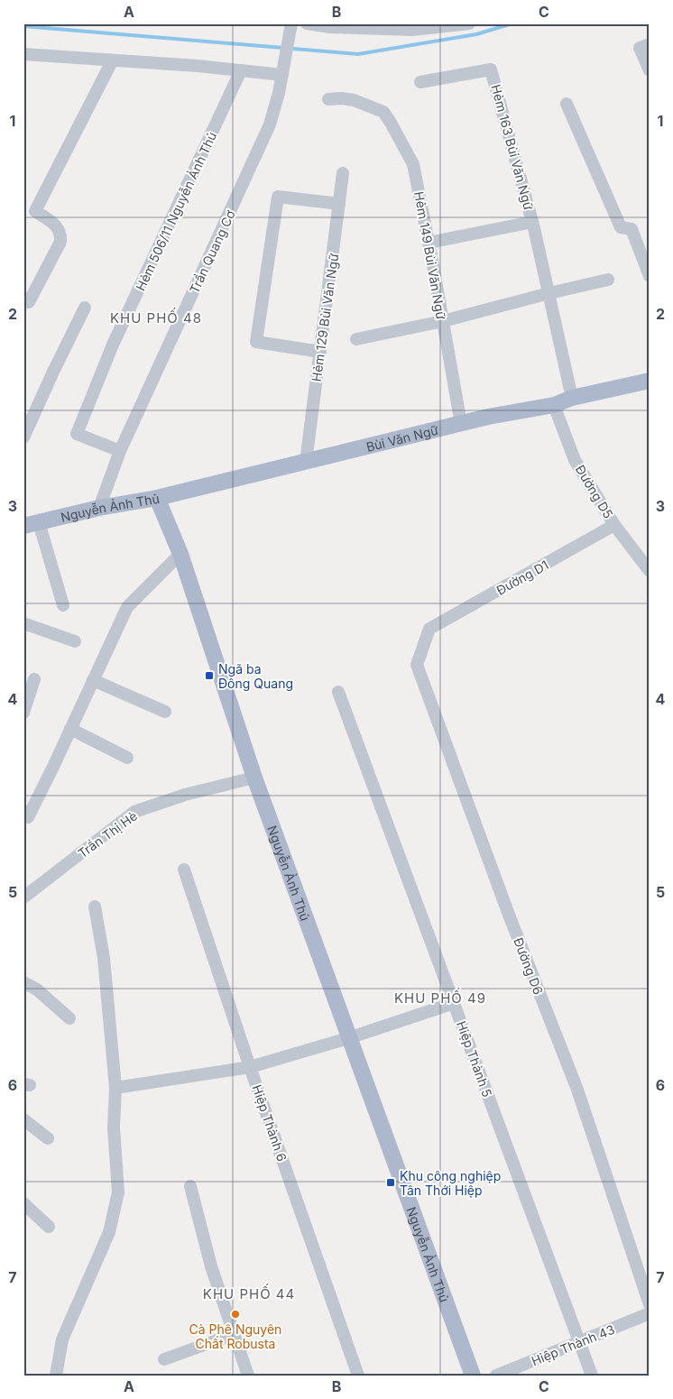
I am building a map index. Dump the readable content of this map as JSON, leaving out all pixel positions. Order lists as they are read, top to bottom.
{
  "streets": {
    "main road": ["Bùi Văn Ngữ", "Nguyễn Ảnh Thủ"],
    "street": [
      "Hẻm 163 Bùi Văn Ngữ",
      "Hẻm 506/11 Nguyễn Ảnh Thủ",
      "Trần Quang Cơ",
      "Hẻm 149 Bùi Văn Ngữ",
      "Hẻm 129 Bùi Văn Ngữ",
      "Đường D5",
      "Đường D1",
      "Trần Thị Hè",
      "Đường D6",
      "Hiệp Thành 5",
      "Hiệp Thành 6",
      "Hiệp Thành 43"
    ]
  },
  "crossings": [
    ["Hẻm 163 Bùi Văn Ngữ", "Bùi Văn Ngữ"],
    ["Hẻm 506/11 Nguyễn Ảnh Thủ", "Trần Quang Cơ"],
    ["Trần Quang Cơ", "Nguyễn Ảnh Thủ"],
    ["Hẻm 149 Bùi Văn Ngữ", "Bùi Văn Ngữ"],
    ["Hẻm 129 Bùi Văn Ngữ", "Bùi Văn Ngữ"],
    ["Bùi Văn Ngữ", "Đường D5"],
    ["Bùi Văn Ngữ", "Nguyễn Ảnh Thủ"],
    ["Đường D5", "Đường D1"],
    ["Nguyễn Ảnh Thủ", "Trần Thị Hè"],
    ["Đường D1", "Đường D6"],
    ["Hiệp Thành 5", "Hiệp Thành 43"]
  ],
  "districts": ["KHU PHỐ 48", "KHU PHỐ 49", "KHU PHỐ 44"],
  "places": {
    "transit": ["Ngã ba Đông Quang", "Khu công nghiệp Tân Thới Hiệp"],
    "other": ["Cà Phê Nguyên Chất Robusta"]
  },
  "grid": {
    "columns": ["A", "B", "C"],
    "rows": [
      "1",
      "2",
      "3",
      "4",
      "5",
      "6",
      "7"
    ]
  }
}
